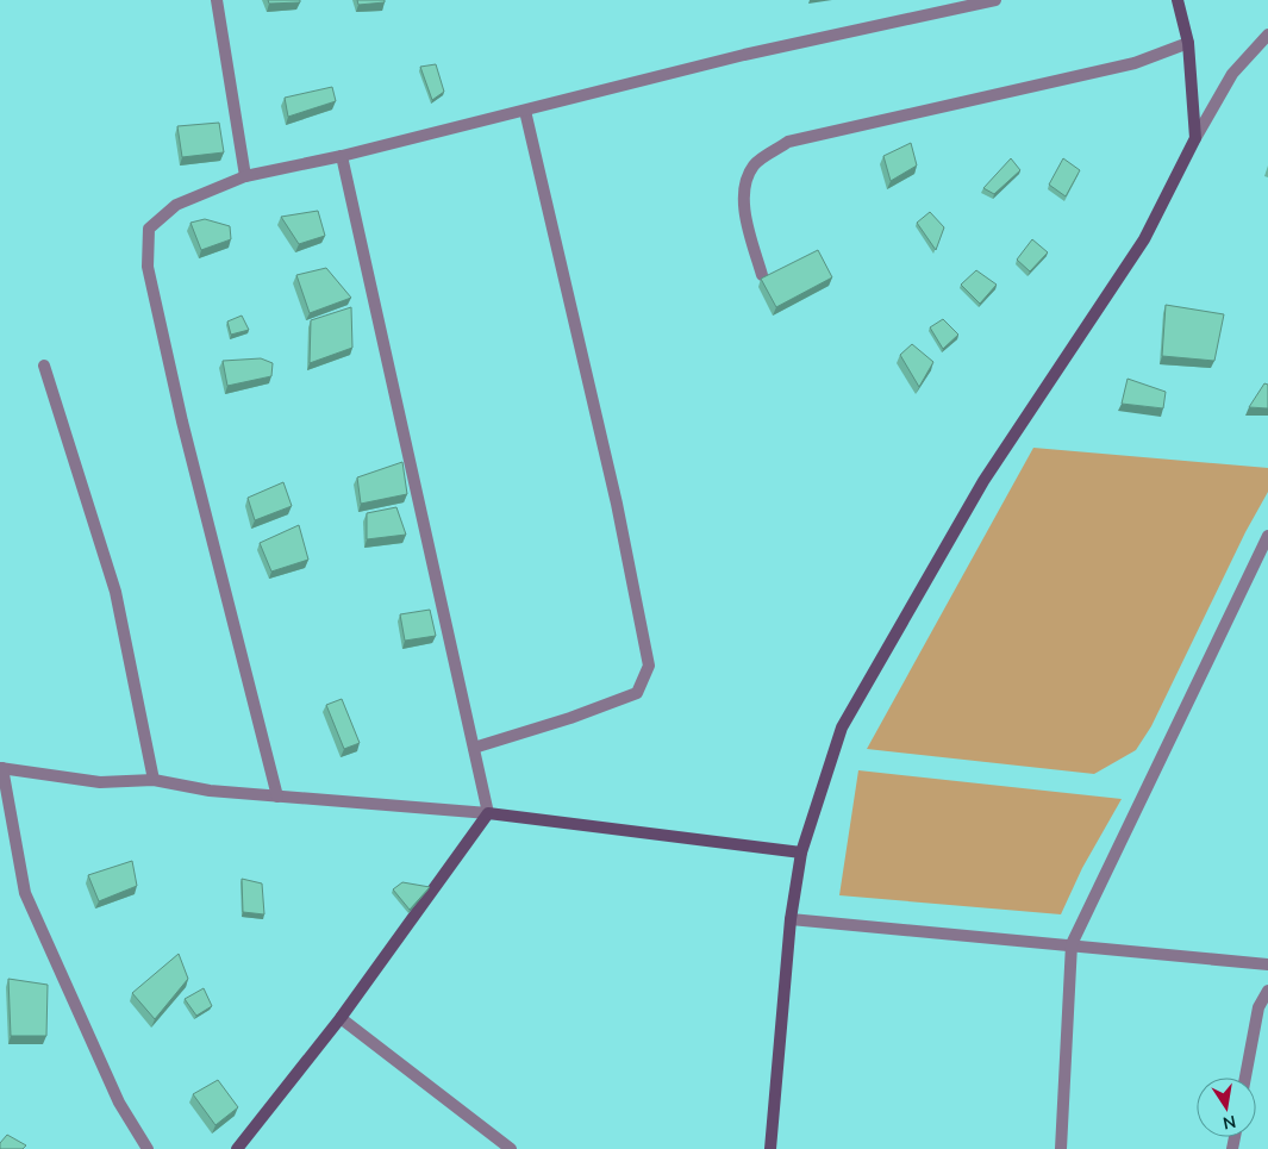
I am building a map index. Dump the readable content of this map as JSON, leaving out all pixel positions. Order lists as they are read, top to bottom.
{
  "north": "bottom"
}
